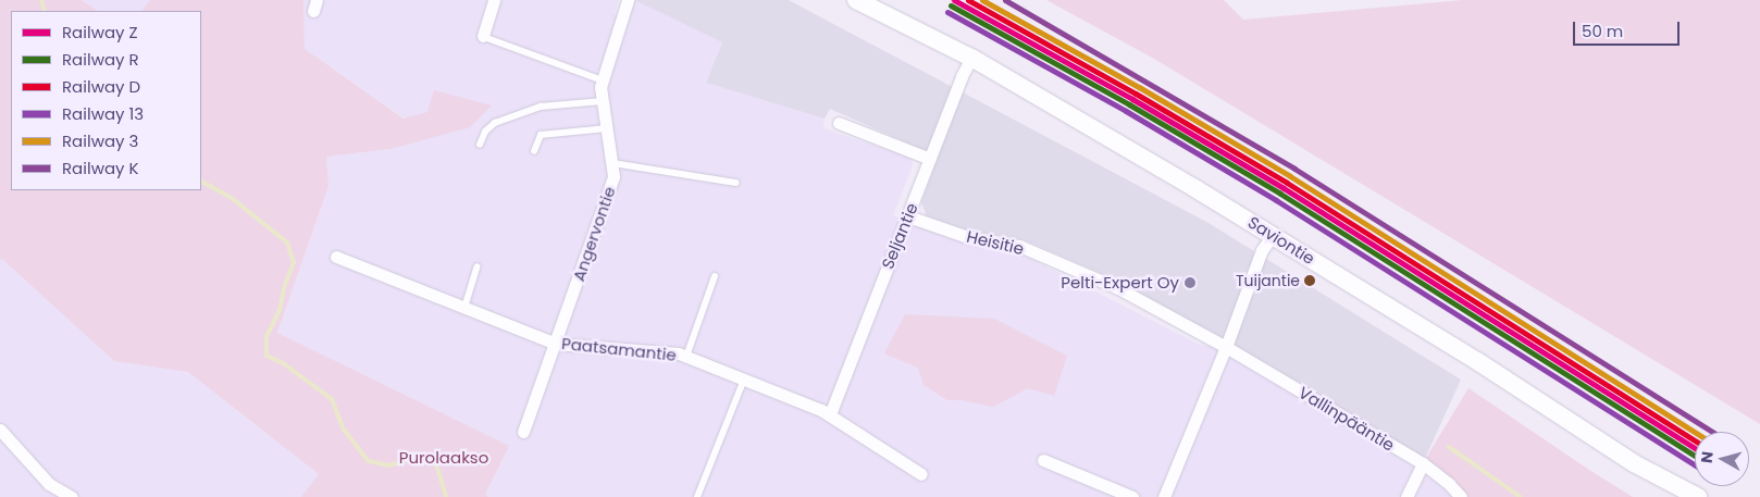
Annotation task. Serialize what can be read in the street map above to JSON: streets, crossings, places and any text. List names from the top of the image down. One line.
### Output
{"streets":{"main road":["Saviontie"],"street":["Angervontie","Seljantie","Heisitie","Paatsamantie","Vallinpääntie"]},"crossings":[["Angervontie","Paatsamantie"],["Seljantie","Saviontie"],["Seljantie","Heisitie"],["Seljantie","Paatsamantie"],["Heisitie","Vallinpääntie"]],"parks":["Purolaakso"],"places":["Tuijantie","Pelti-Expert Oy"],"lines":["rail line Z","rail line D","rail line 3","rail line K","rail line R","rail line 13"],"legend":["Railway Z","Railway R","Railway D","Railway 13","Railway 3","Railway K"],"scale_bar":"50 m","north":"left"}
